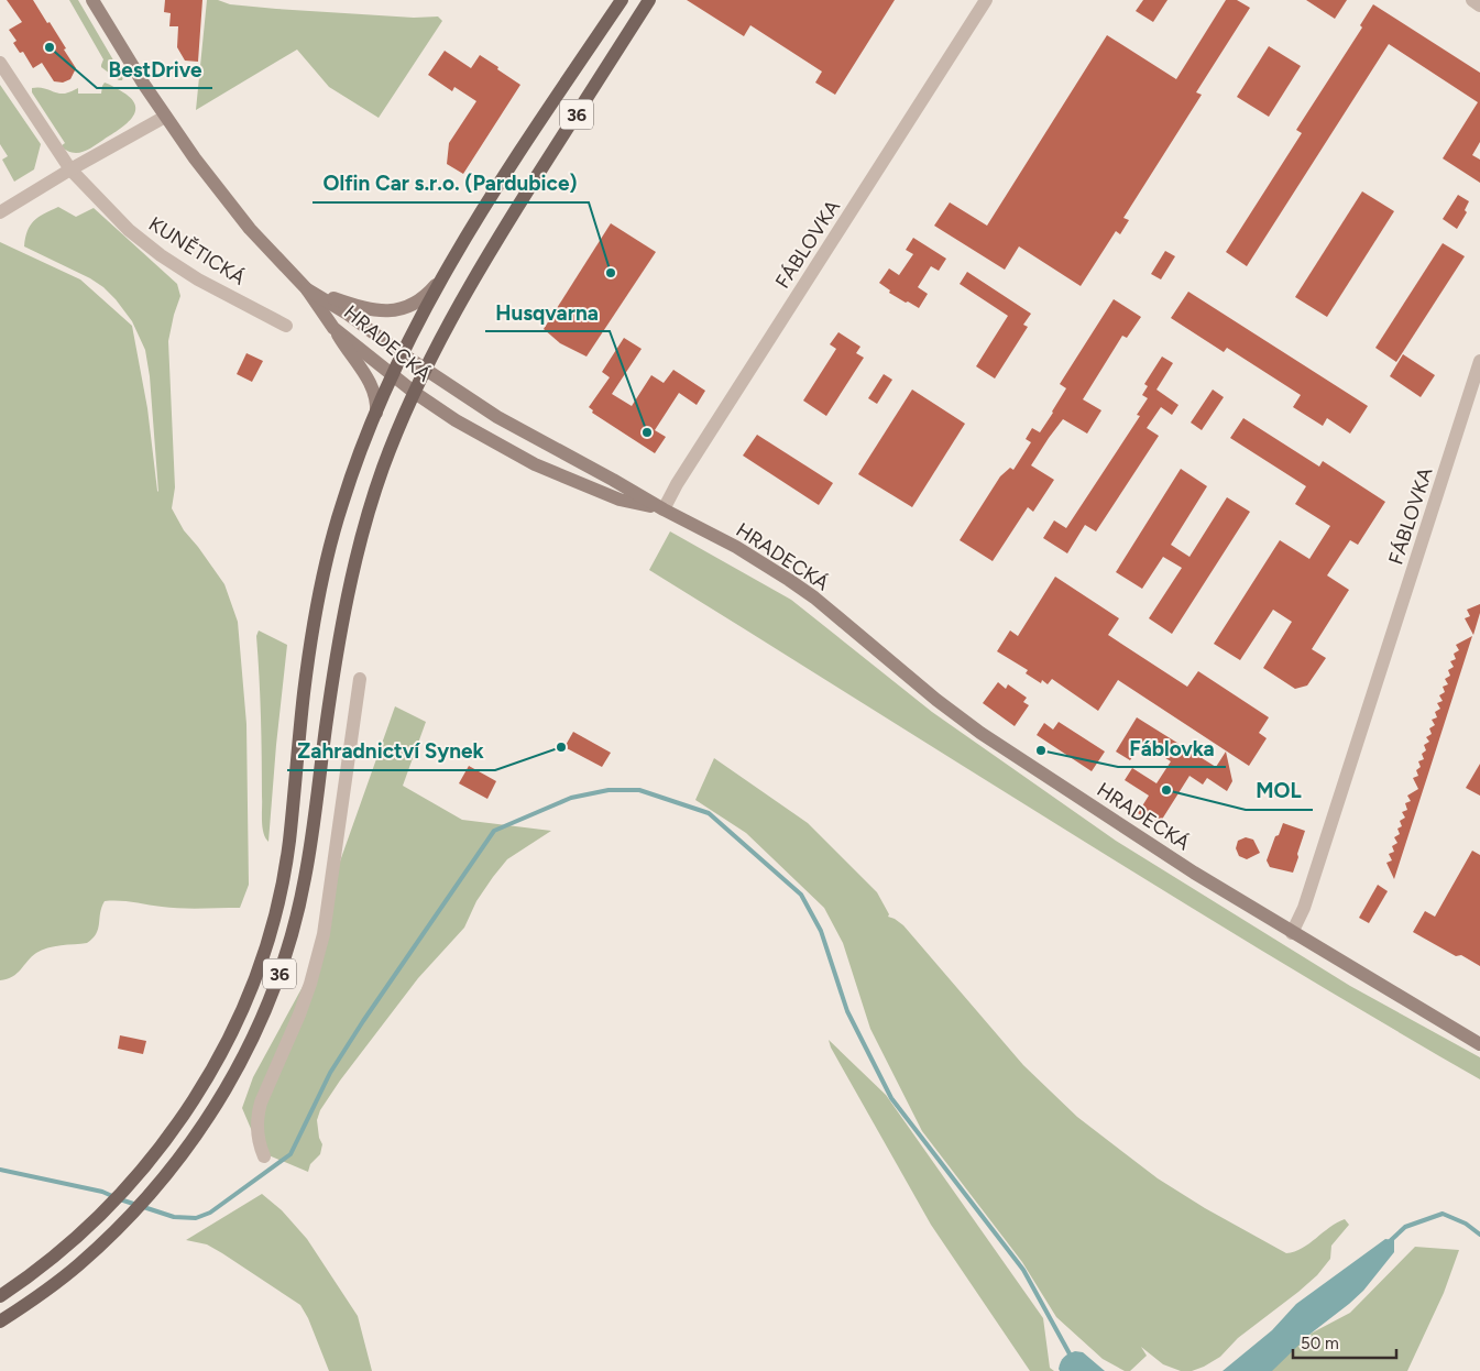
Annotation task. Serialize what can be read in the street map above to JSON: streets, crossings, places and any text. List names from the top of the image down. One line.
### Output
{"streets":{"main road":["36","HRADECKÁ"],"street":["FÁBLOVKA","KUNĚTICKÁ"]},"crossings":[["36","HRADECKÁ"],["FÁBLOVKA","HRADECKÁ"]],"places":["BestDrive","Olfin Car s.r.o. (Pardubice)","Husqvarna","Zahradnictví Synek","Fáblovka","MOL"],"scale_bar":"50 m"}
